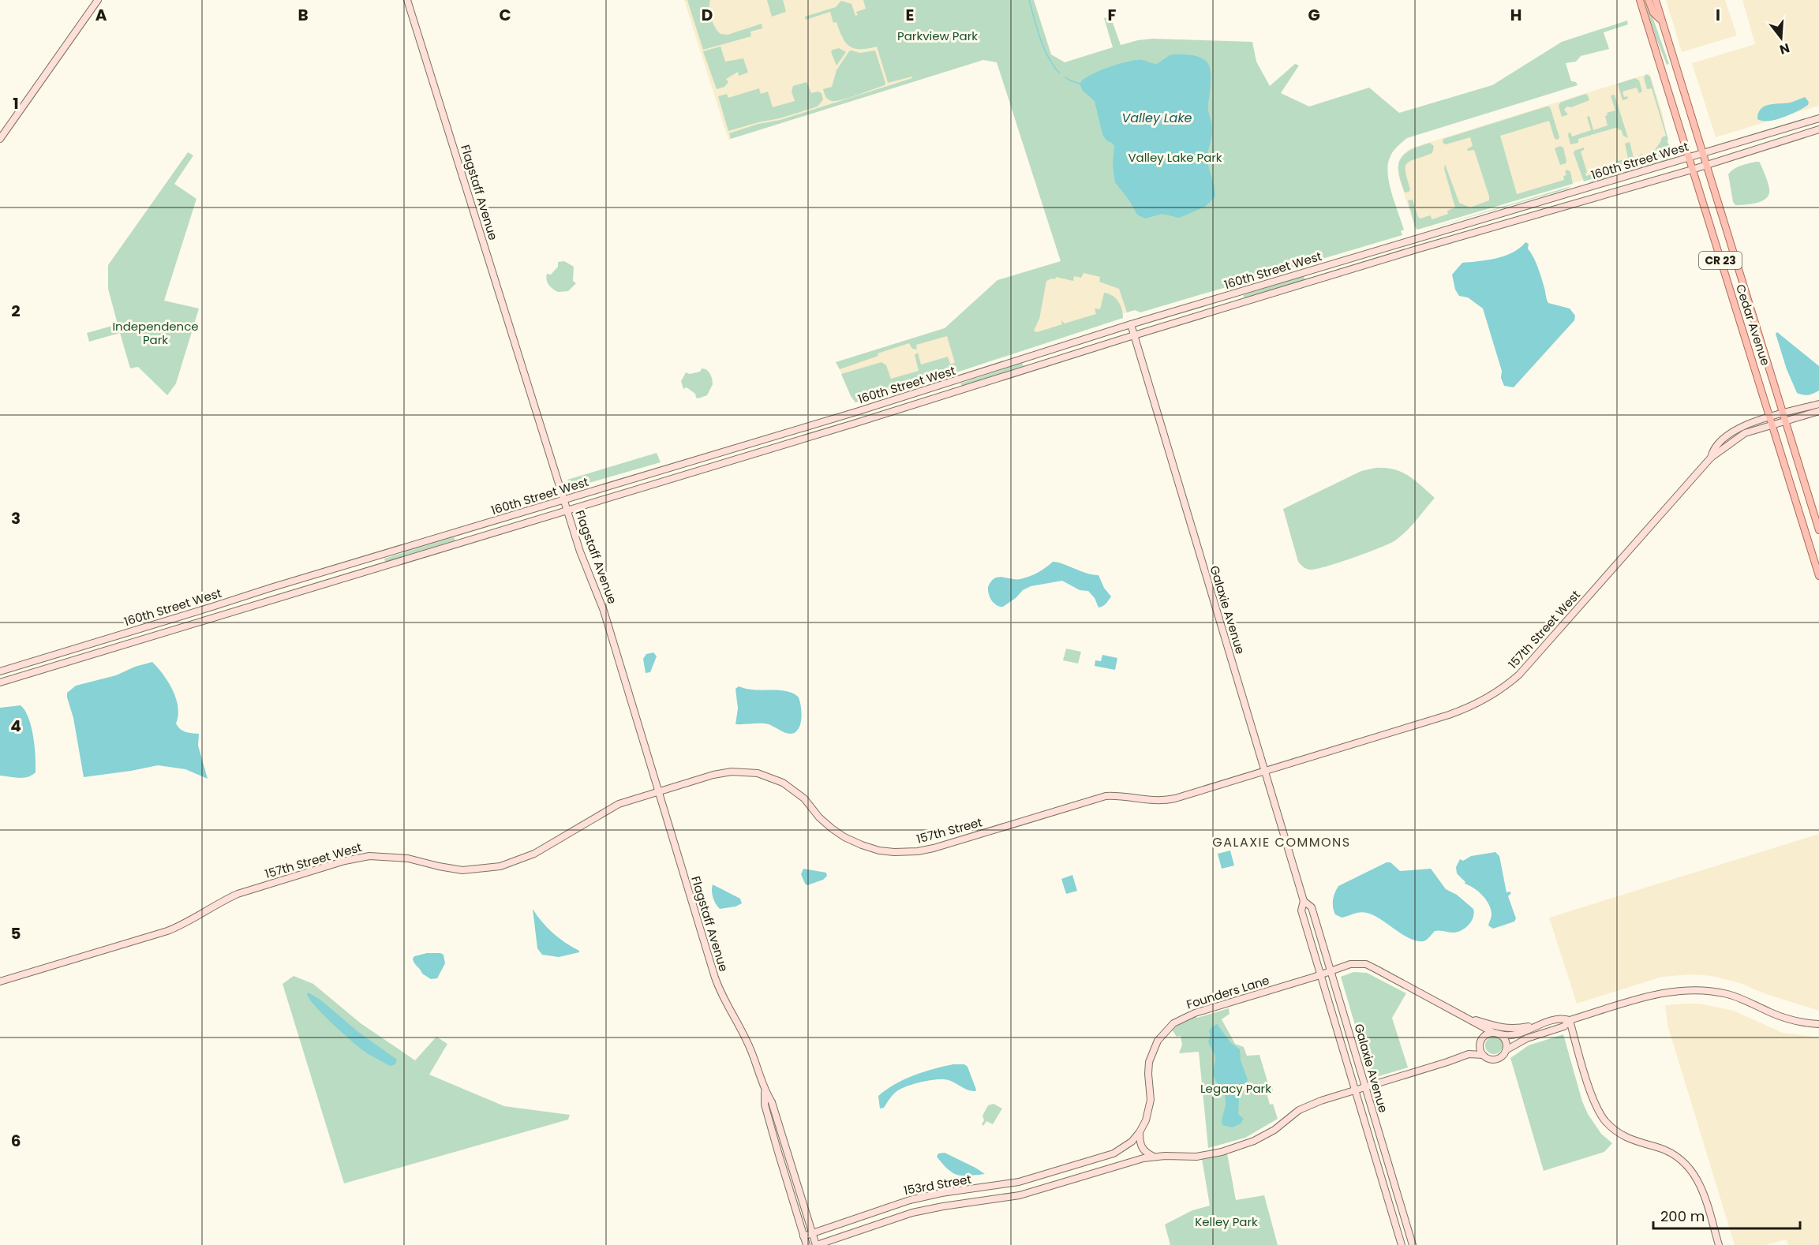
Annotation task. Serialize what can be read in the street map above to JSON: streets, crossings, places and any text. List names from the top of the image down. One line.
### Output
{"streets":{"main road":["CR 23","Cedar Avenue"],"street":["160th Street West","Flagstaff Avenue","Galaxie Avenue","157th Street West","157th Street","Founders Lane","153rd Street"]},"crossings":[["160th Street West","Flagstaff Avenue"],["160th Street West","Cedar Avenue"],["160th Street West","Galaxie Avenue"],["Flagstaff Avenue","157th Street West"],["Flagstaff Avenue","157th Street"],["Flagstaff Avenue","153rd Street"],["Cedar Avenue","157th Street West"],["Galaxie Avenue","157th Street West"],["Galaxie Avenue","157th Street"],["Galaxie Avenue","Founders Lane"],["Galaxie Avenue","153rd Street"],["157th Street West","157th Street"],["Founders Lane","153rd Street"]],"districts":["GALAXIE COMMONS"],"water":["Valley Lake"],"parks":["Parkview Park","Valley Lake Park","Independence Park","Legacy Park","Kelley Park"],"scale_bar":"200 m","north":"bottom","grid":{"columns":["A","B","C","D","E","F","G","H","I"],"rows":["1","2","3","4","5","6"]}}
